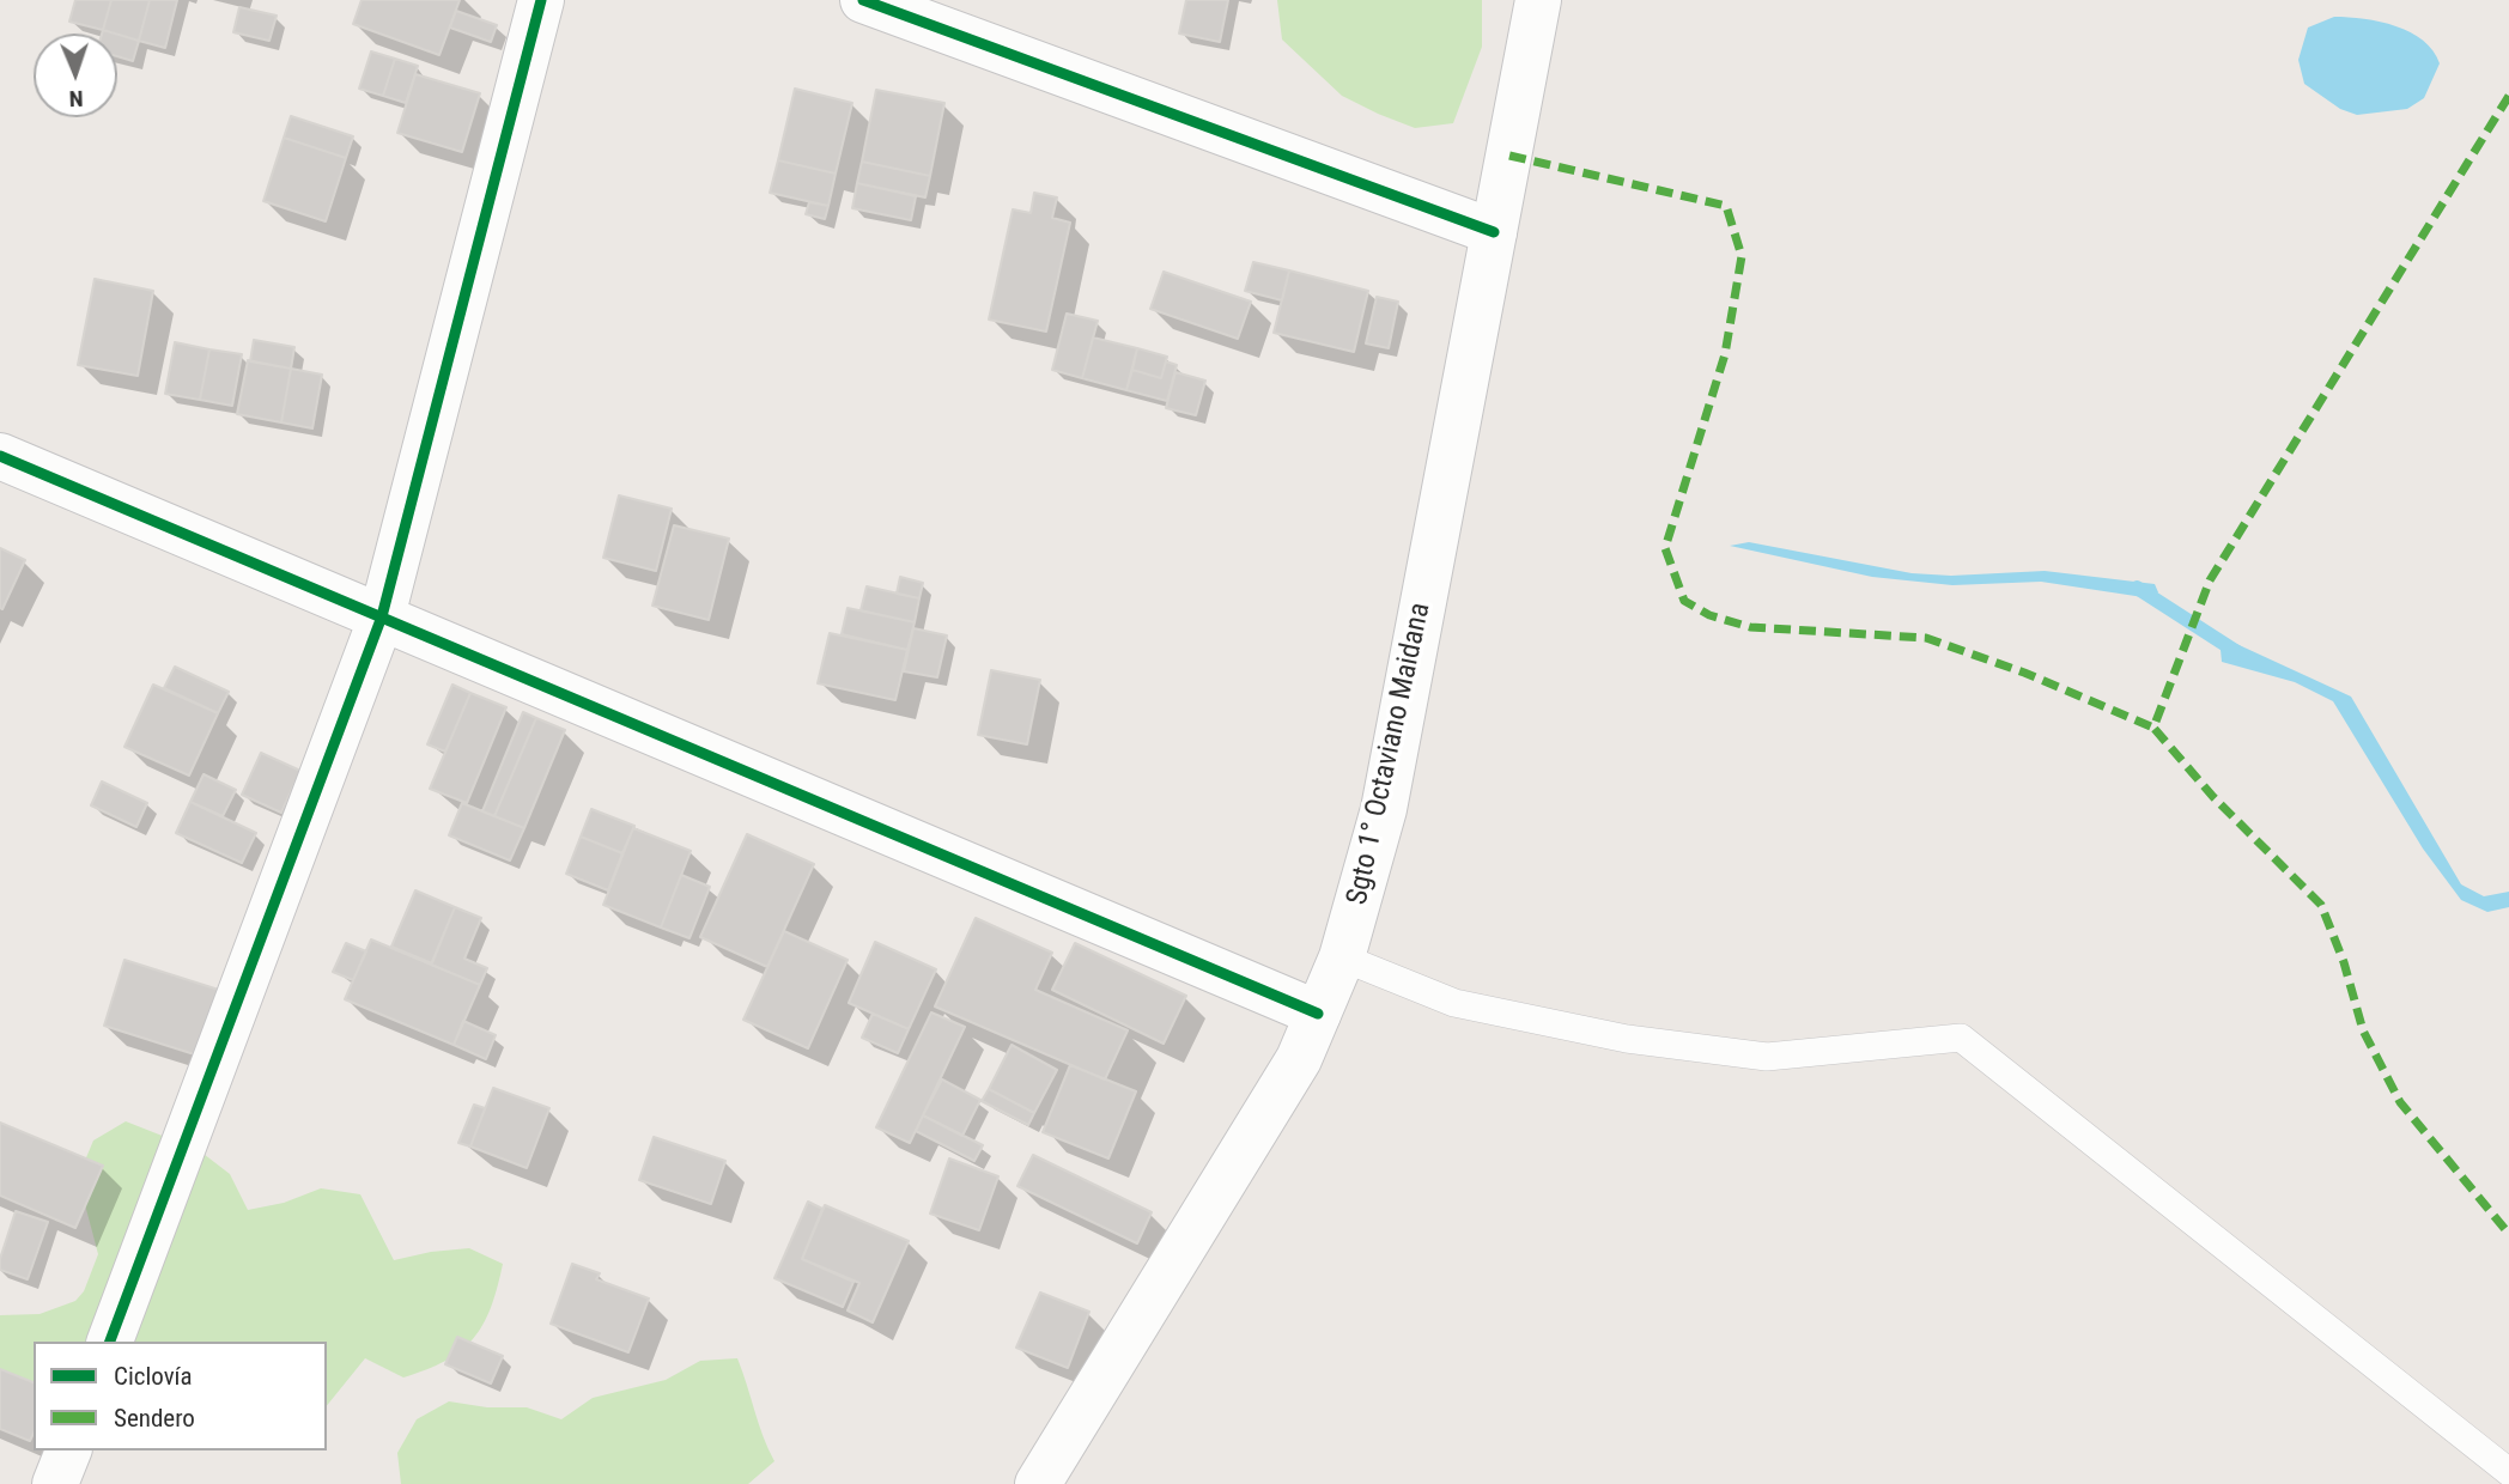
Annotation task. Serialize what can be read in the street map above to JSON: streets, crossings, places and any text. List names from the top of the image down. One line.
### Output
{"streets":{"street":["Sgto 1° Octaviano Maidana"]},"legend":["Ciclovía","Sendero"],"north":"bottom"}
